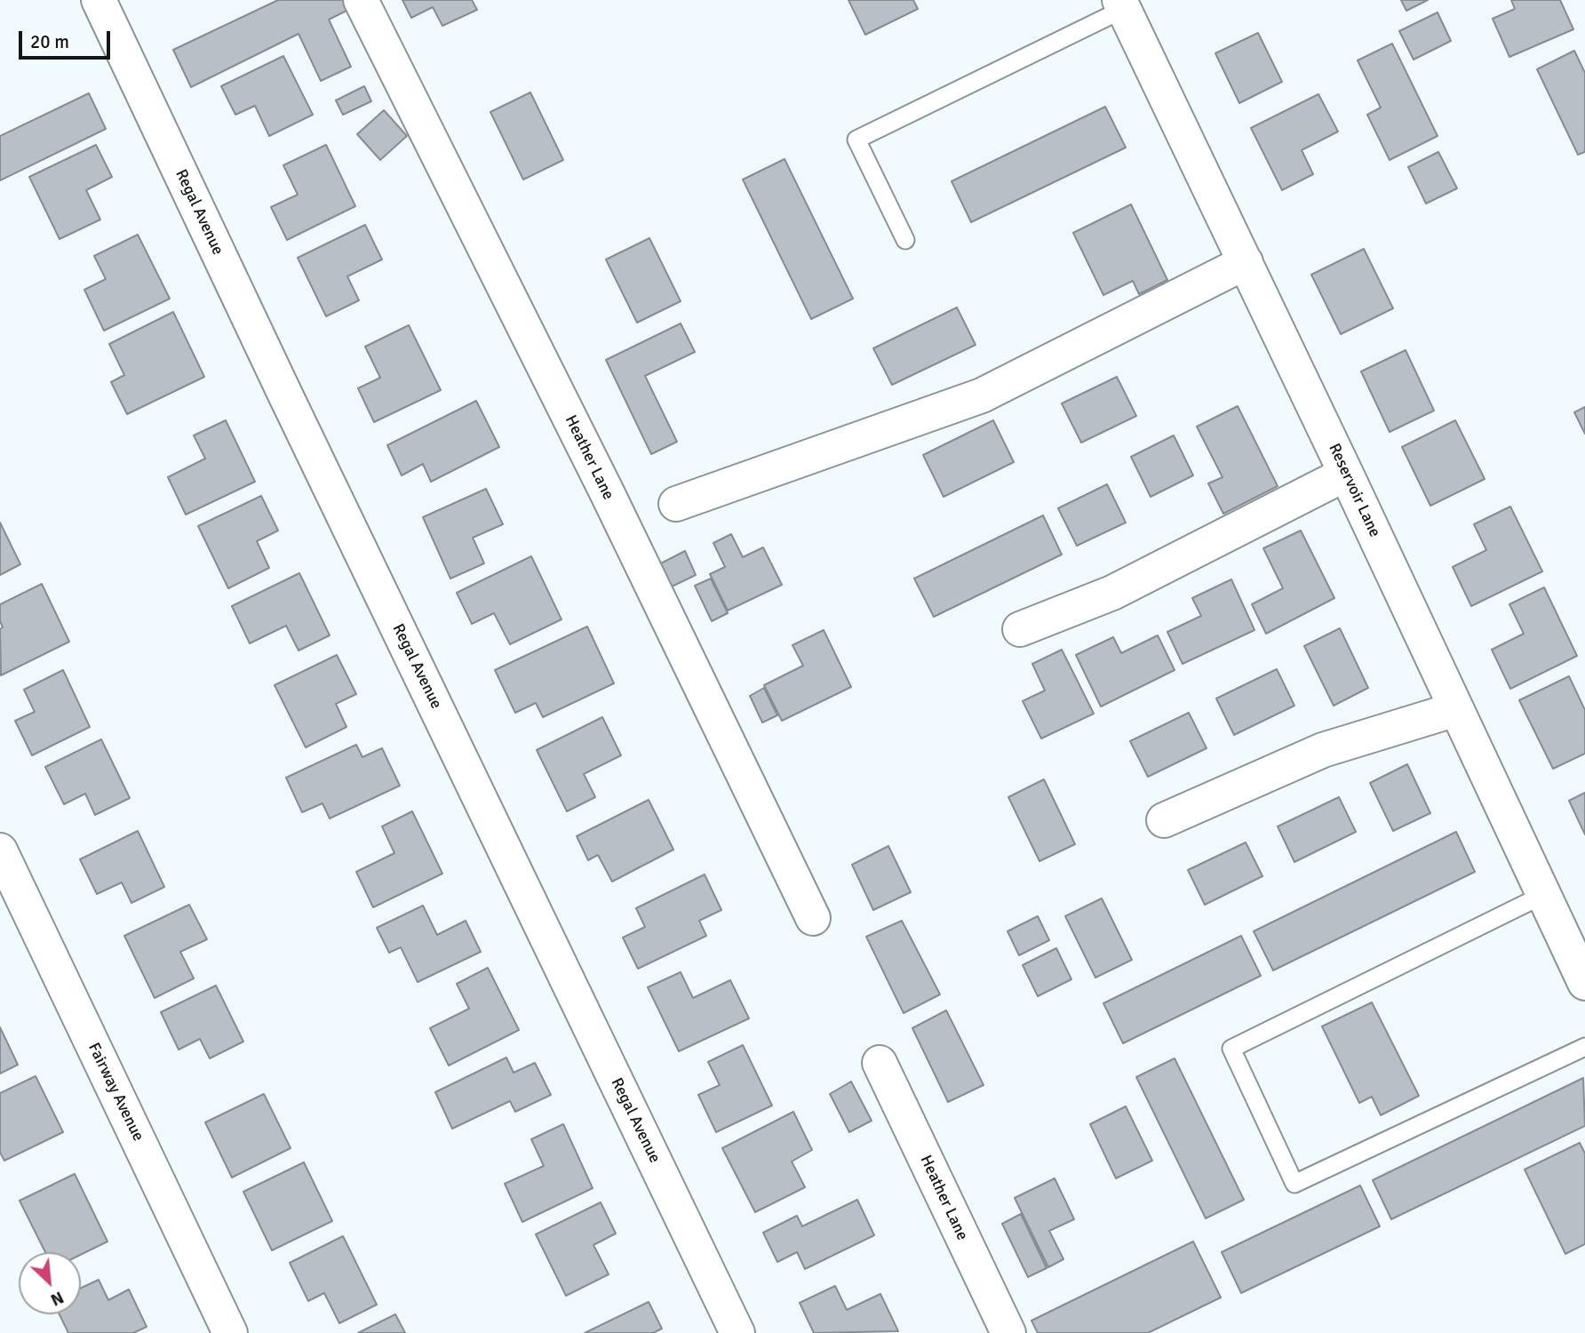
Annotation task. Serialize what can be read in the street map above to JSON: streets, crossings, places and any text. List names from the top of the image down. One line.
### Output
{"streets":{"street":["Regal Avenue","Heather Lane","Reservoir Lane","Fairway Avenue"]},"scale_bar":"20 m","north":"bottom right"}
